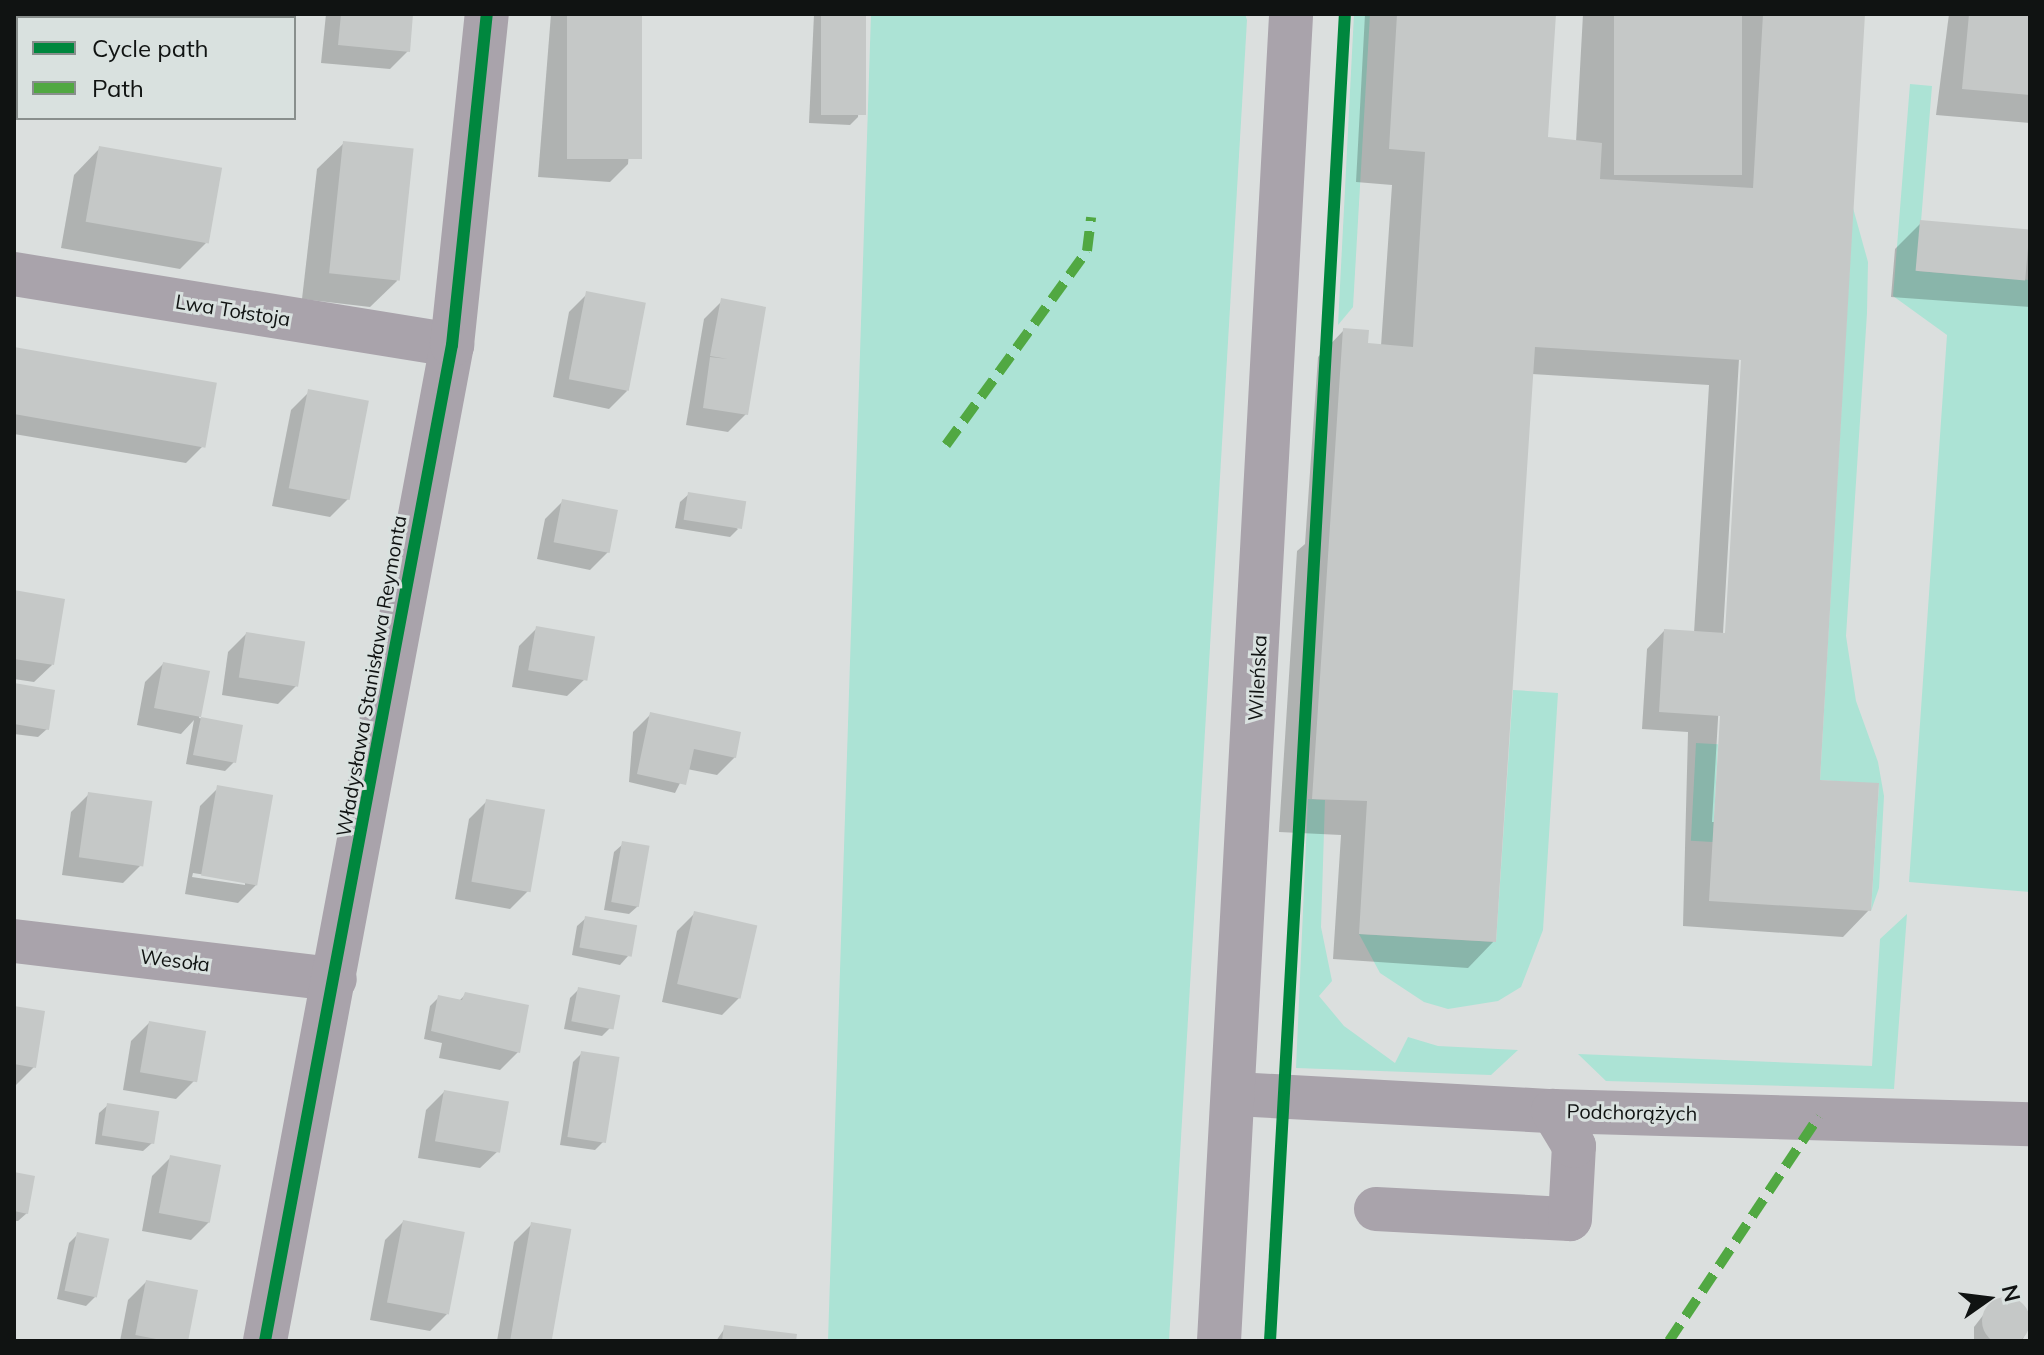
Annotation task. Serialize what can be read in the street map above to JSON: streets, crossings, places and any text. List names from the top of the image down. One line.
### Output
{"streets":{"street":["Lwa Tołstoja","Władysława Stanisława Reymonta","Wileńska","Wesoła","Podchorążych"]},"crossings":[["Lwa Tołstoja","Władysława Stanisława Reymonta"],["Władysława Stanisława Reymonta","Wesoła"],["Wileńska","Podchorążych"]],"legend":["Cycle path","Path"],"north":"right"}
